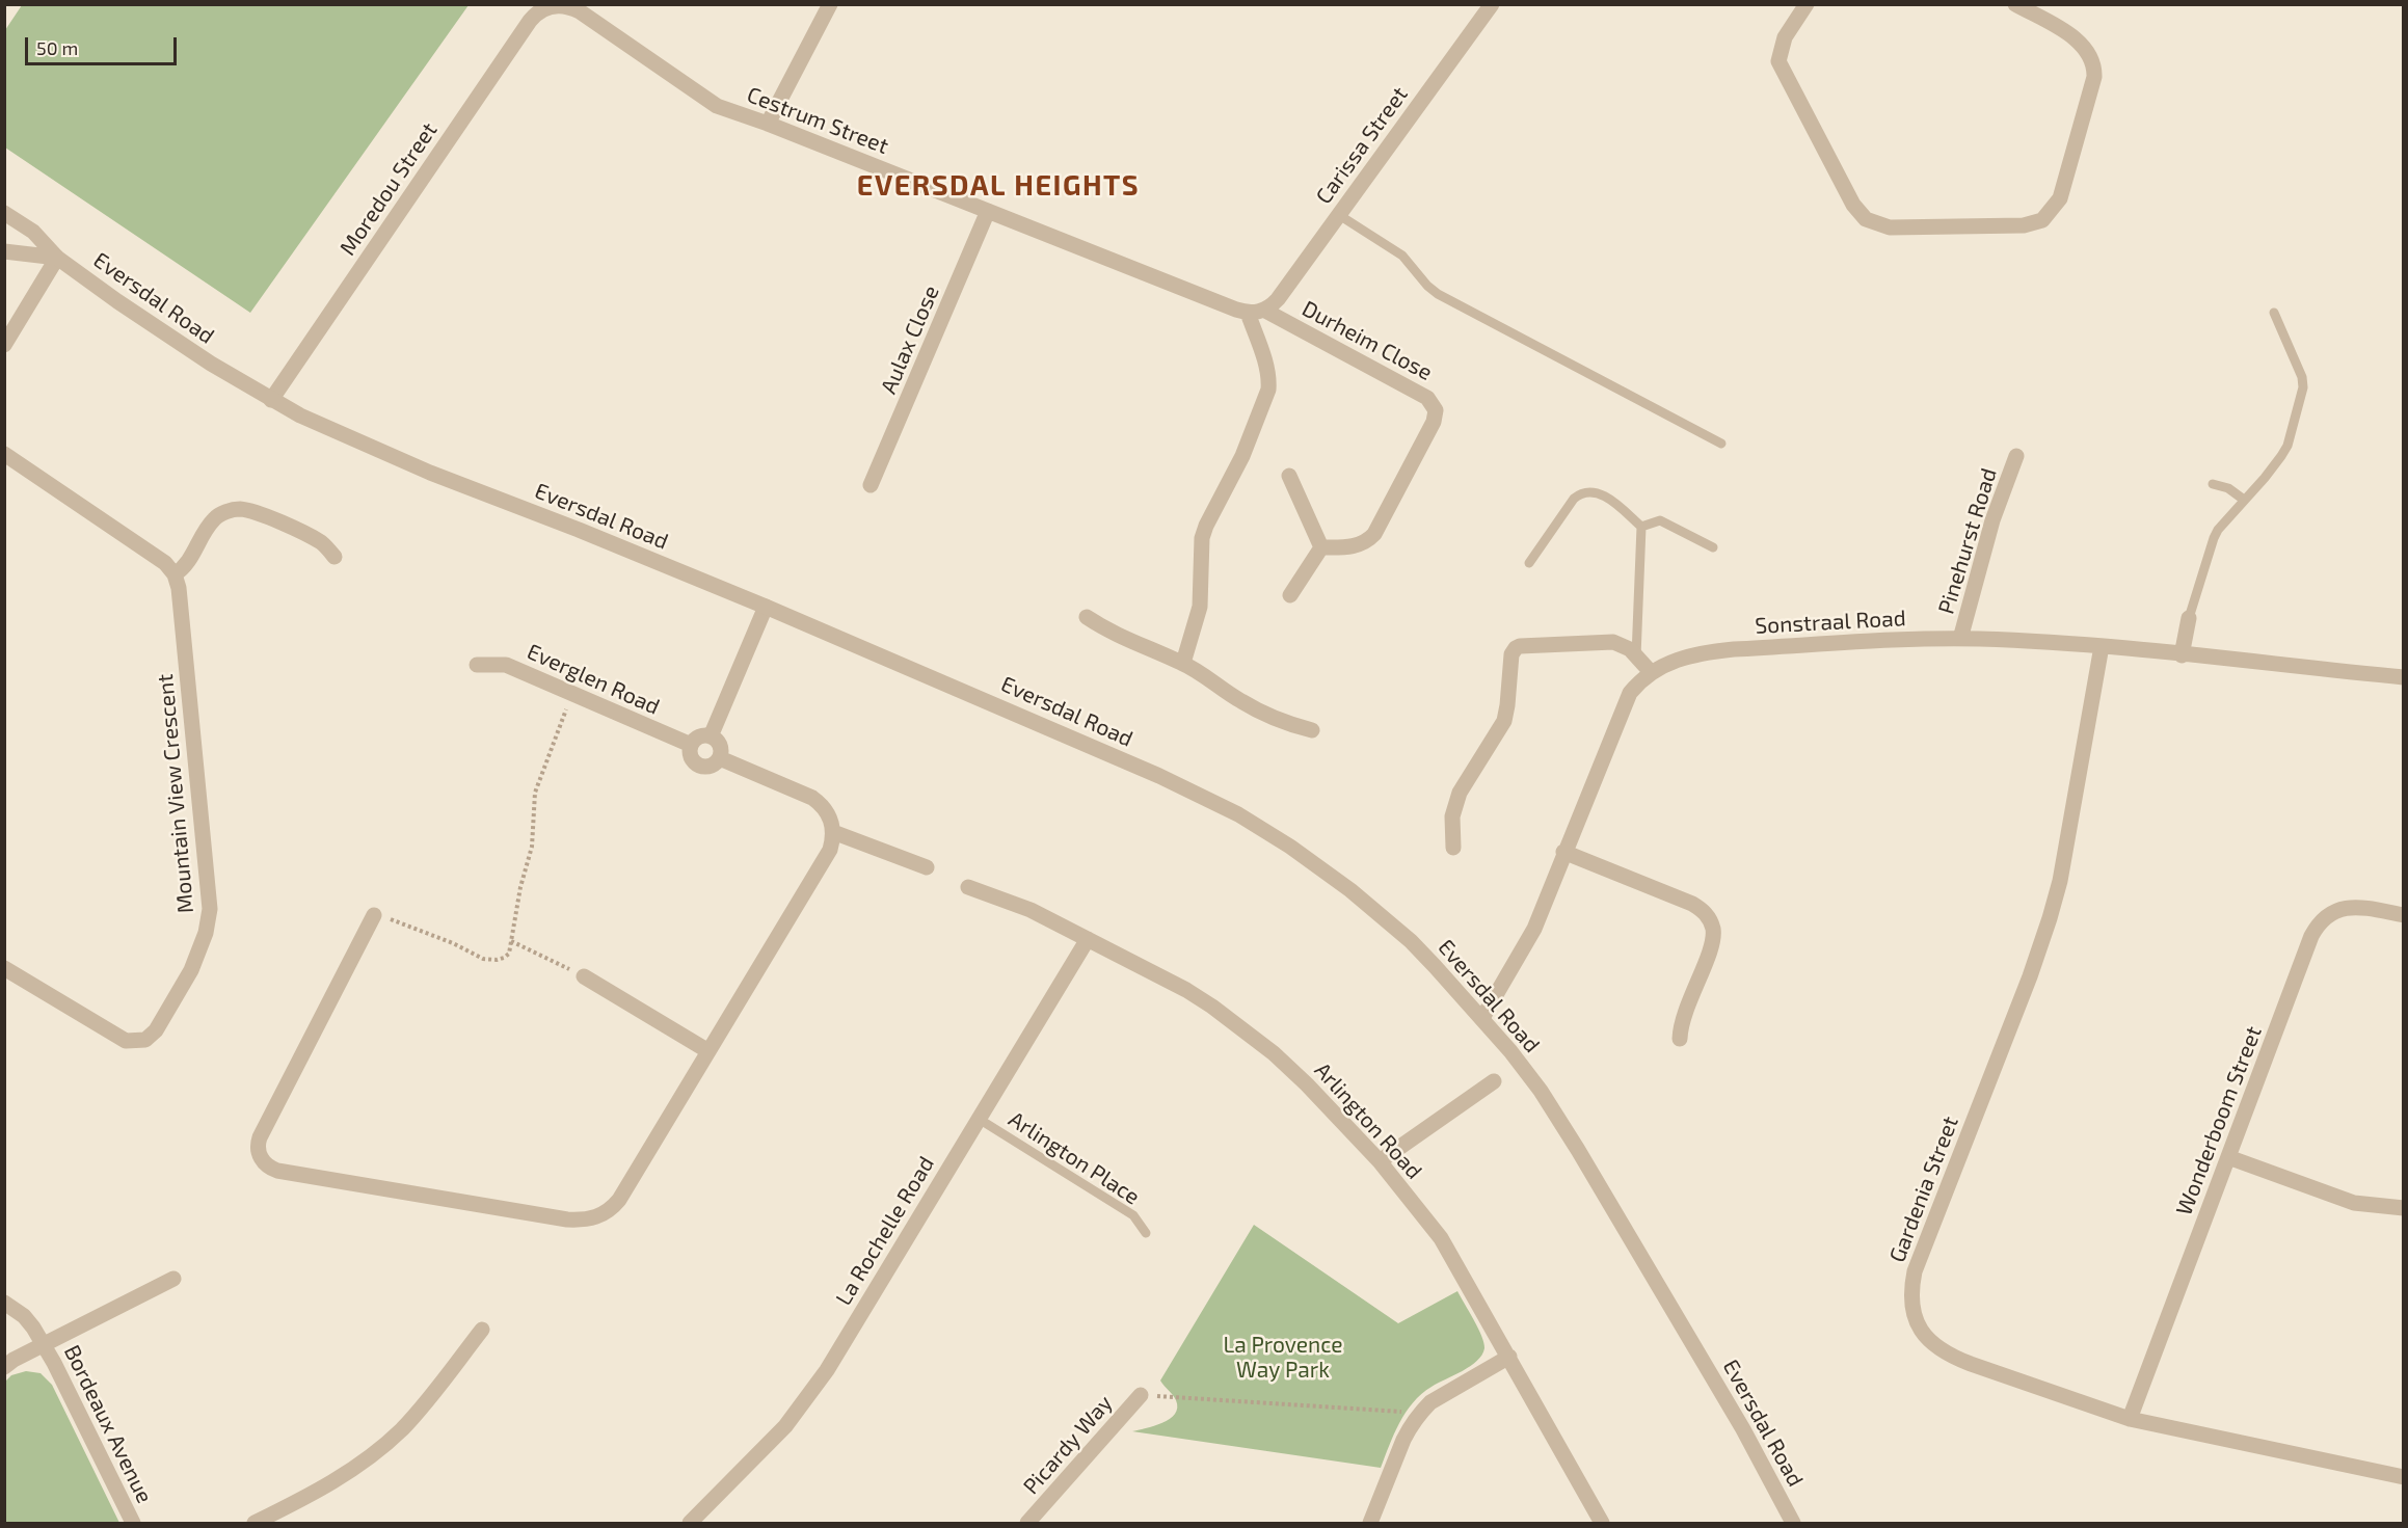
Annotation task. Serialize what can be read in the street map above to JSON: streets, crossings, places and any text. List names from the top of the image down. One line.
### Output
{"streets":{"street":["Cestrum Street","Carissa Street","Moredou Street","Eversdal Road","Aulax Close","Durheim Close","Pinehurst Road","Sonstraal Road","Everglen Road","Mountain View Crescent","Arlington Road","Wonderboom Street","Gardenia Street","La Rochelle Road","Bordeaux Avenue","Picardy Way"],"lane":["Arlington Place"]},"crossings":[["Cestrum Street","Moredou Street"],["Cestrum Street","Aulax Close"],["Carissa Street","Durheim Close"],["Moredou Street","Eversdal Road"],["Eversdal Road","Sonstraal Road"],["Pinehurst Road","Sonstraal Road"],["Sonstraal Road","Gardenia Street"],["Arlington Road","La Rochelle Road"],["Wonderboom Street","Gardenia Street"],["Arlington Place","La Rochelle Road"]],"districts":["EVERSDAL HEIGHTS"],"parks":["La Provence Way Park"],"scale_bar":"50 m"}
